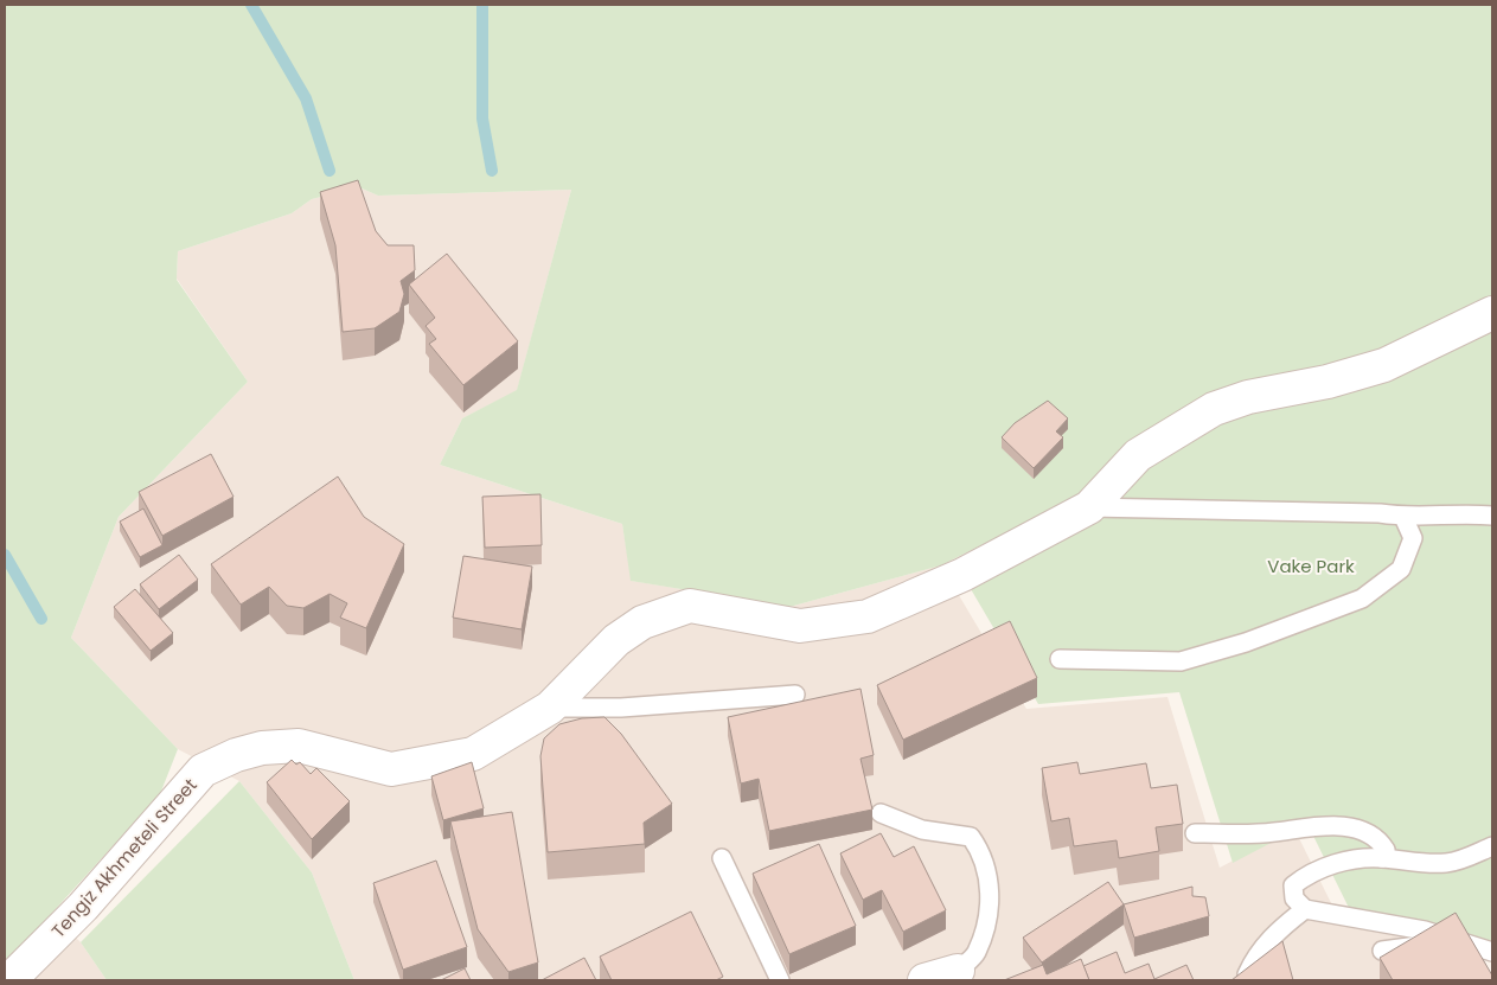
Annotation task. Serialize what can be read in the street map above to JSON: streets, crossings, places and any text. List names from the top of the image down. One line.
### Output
{"streets":{"street":["Tengiz Akhmeteli Street"]},"parks":["Vake Park"]}
